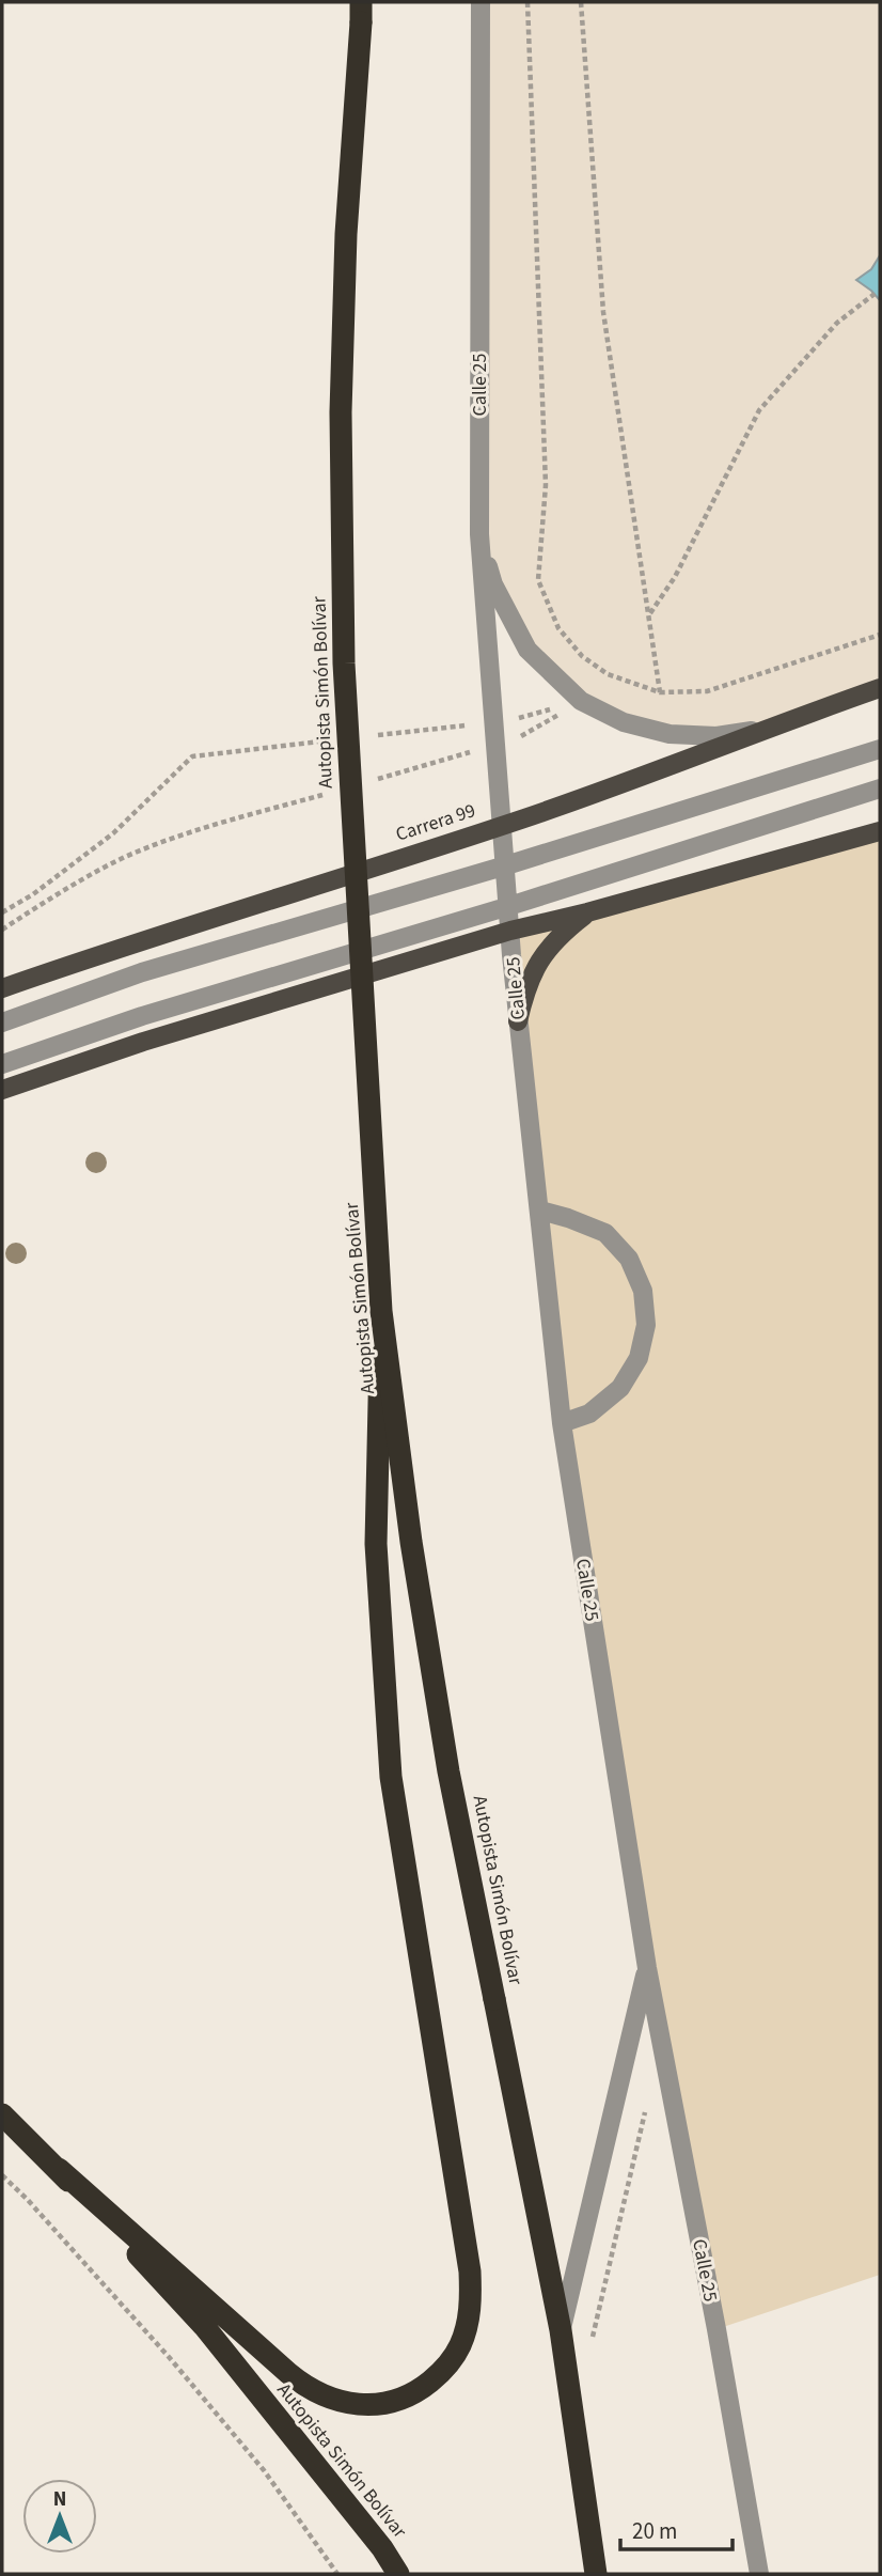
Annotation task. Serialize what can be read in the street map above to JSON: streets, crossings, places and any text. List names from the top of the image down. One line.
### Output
{"streets":{"highway":["Autopista Simón Bolívar"],"main road":["Carrera 99"],"street":["Calle 25"]},"crossings":[["Calle 25","Autopista Simón Bolívar"],["Calle 25","Carrera 99"]],"scale_bar":"20 m","north":"top"}
